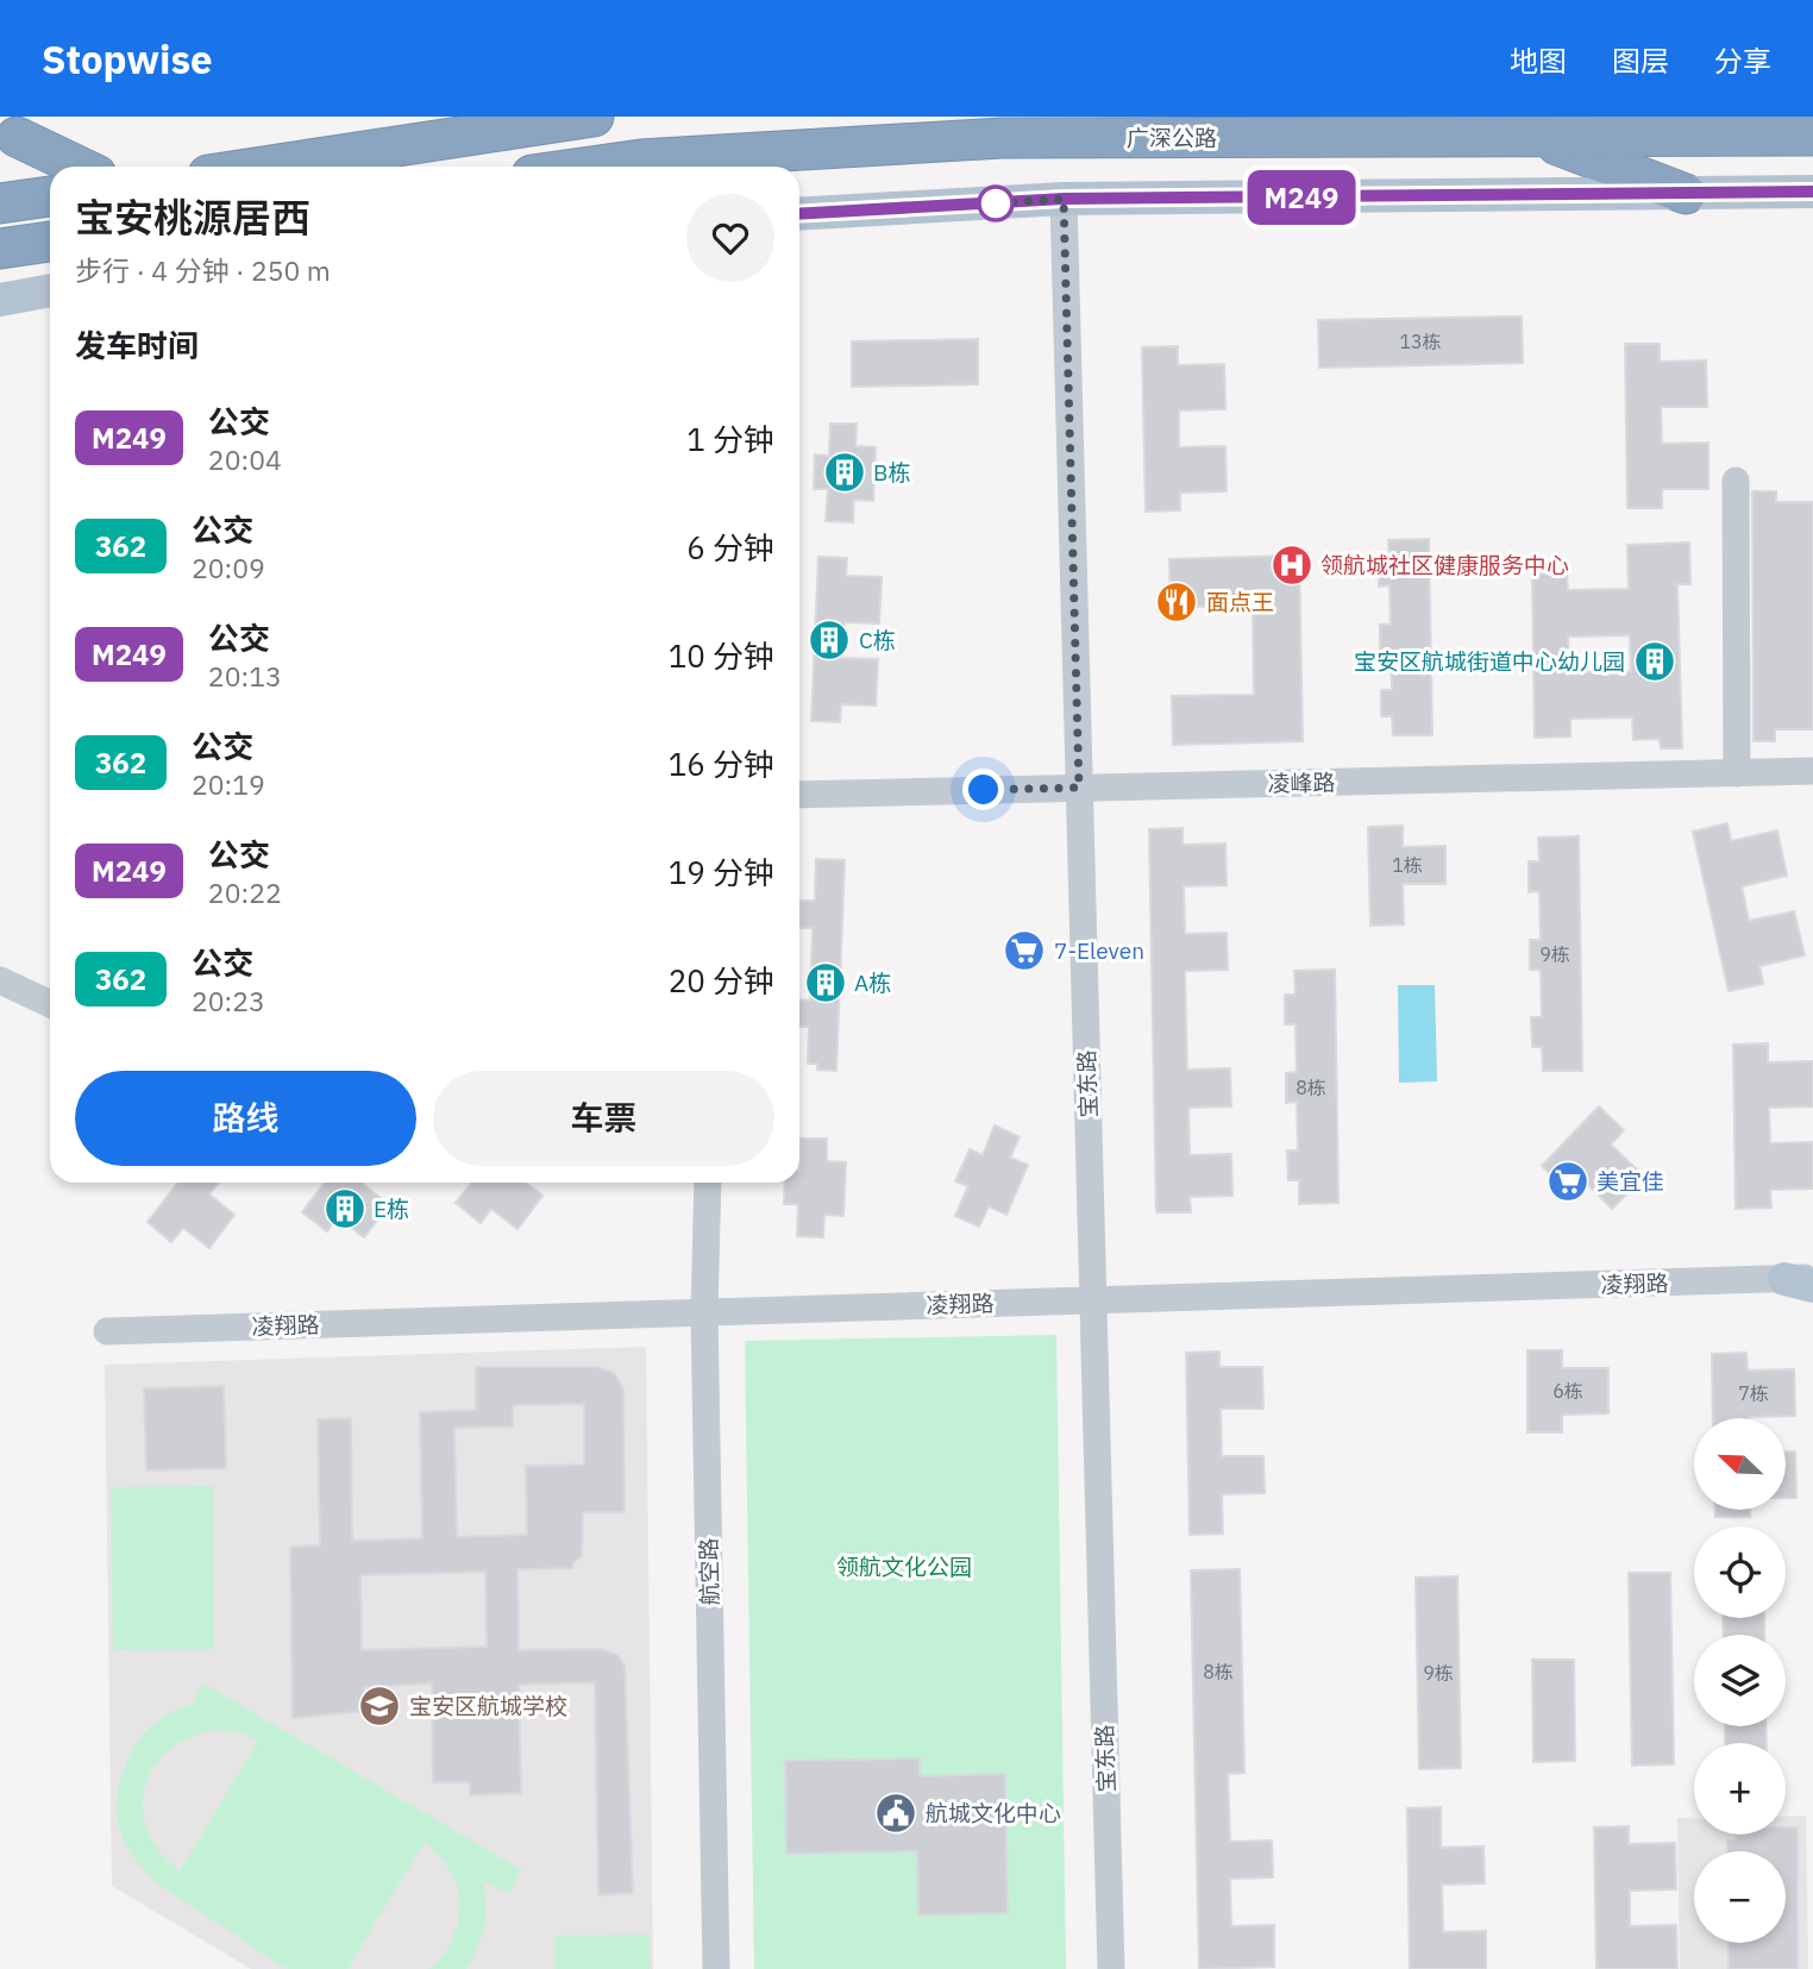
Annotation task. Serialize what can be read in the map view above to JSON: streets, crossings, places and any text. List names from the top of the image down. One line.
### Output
{"streets":{"highway":["广深公路"],"street":["凌峰路","宝东路","凌翔路","航空路"]},"crossings":[["凌峰路","宝东路"],["宝东路","凌翔路"],["凌翔路","航空路"]],"parks":["领航文化公园"],"places":{"building":["B栋","C栋","宝安区航城街道中心幼儿园","A栋","E栋"],"hospital":["领航城社区健康服务中心"],"restaurant":["面点王"],"supermarket":["7-Eleven","美宜佳"],"school or university":["宝安区航城学校"],"public building":["航城文化中心"]},"lines":["bus line M249"],"house_numbers":["13栋","1栋","9栋","8栋","6栋","7栋","8栋","9栋"],"north":"top left","page":{"header":"Stopwise","nav":["地图","图层","分享"],"on_map":"M249","heading":[["宝安桃源居西","步行 · 4 分钟 · 250 m"],"发车时间"],"list":[{"mark":"M249","name":"公交","note":"20:04","value":"1 分钟"},{"mark":"362","name":"公交","note":"20:09","value":"6 分钟"},{"mark":"M249","name":"公交","note":"20:13","value":"10 分钟"},{"mark":"362","name":"公交","note":"20:19","value":"16 分钟"},{"mark":"M249","name":"公交","note":"20:22","value":"19 分钟"},{"mark":"362","name":"公交","note":"20:23","value":"20 分钟"}],"buttons":["路线","车票"],"map_buttons":["+","−"]}}
